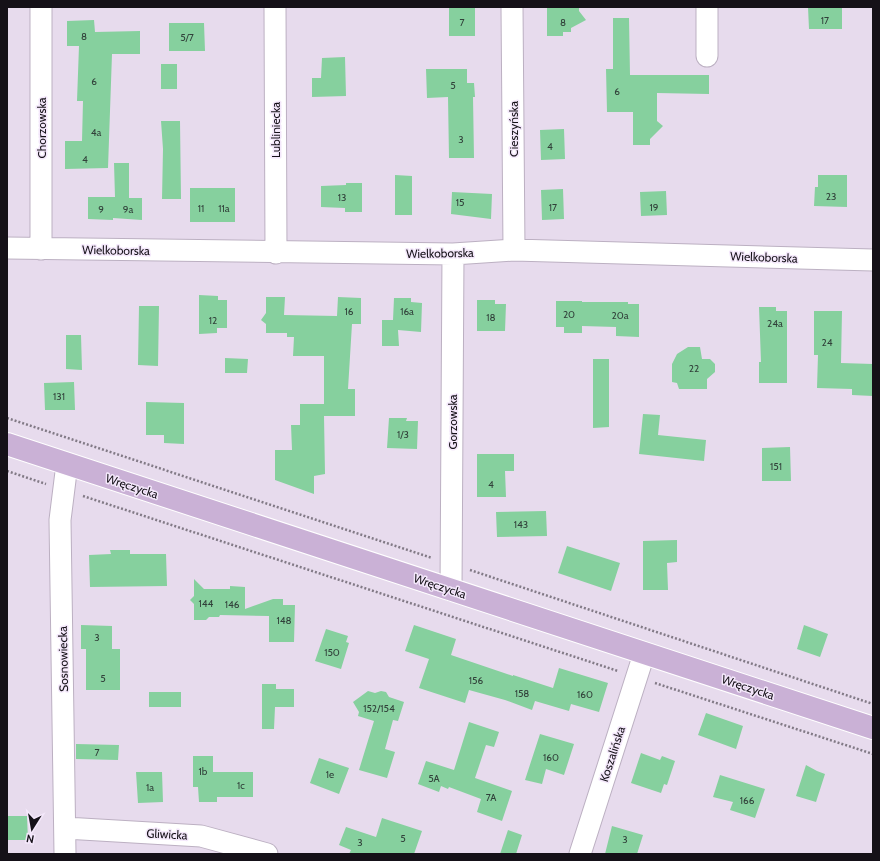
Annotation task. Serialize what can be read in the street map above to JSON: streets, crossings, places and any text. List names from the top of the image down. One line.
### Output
{"streets":{"main road":["Wręczycka"],"street":["Chorzowska","Cieszyńska","Lubliniecka","Wielkoborska","Gorzowska","Sosnowiecka","Koszalińska","Gliwicka"]},"crossings":[["Chorzowska","Wielkoborska"],["Cieszyńska","Wielkoborska"],["Lubliniecka","Wielkoborska"],["Wielkoborska","Gorzowska"],["Gorzowska","Wręczycka"],["Wręczycka","Sosnowiecka"],["Wręczycka","Koszalińska"],["Sosnowiecka","Gliwicka"]],"house_numbers":["17","7","8","8","5/7","6","5","6","4a","3","4","4","23","13","15","17","19","11","11a","9","9a","16","16a","20","20a","18","12","24a","24","22","131","1/3","151","4","143","144","146","148","3","150","5","156","158","160","152/154","7","160","1b","1e","5A","1c","1a","7A","166","5","3","3"],"north":"bottom"}
